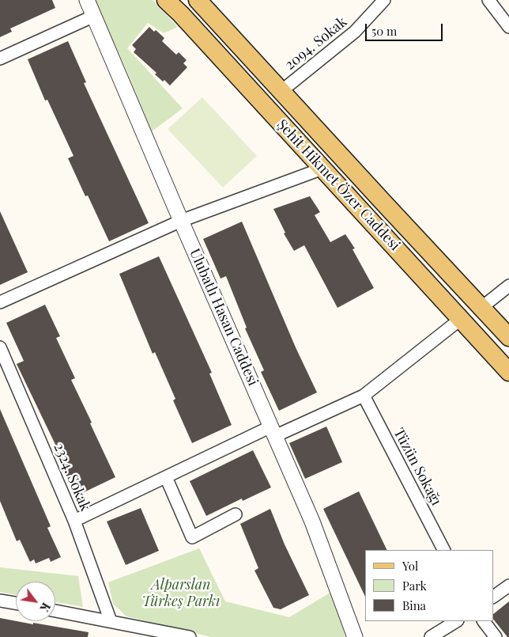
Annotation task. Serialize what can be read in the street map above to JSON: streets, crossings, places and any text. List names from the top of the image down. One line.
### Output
{"streets":{"main road":["Şehit Hikmet Özer Caddesi"],"street":["2094. Sokak","Ulubatlı Hasan Caddesi","Tüzün Sokağı","2324. Sokak"]},"crossings":[["2094. Sokak","Şehit Hikmet Özer Caddesi"]],"parks":["Alparslan Türkeş Parkı"],"legend":["Yol","Park","Bina"],"scale_bar":"50 m","north":"bottom right"}
